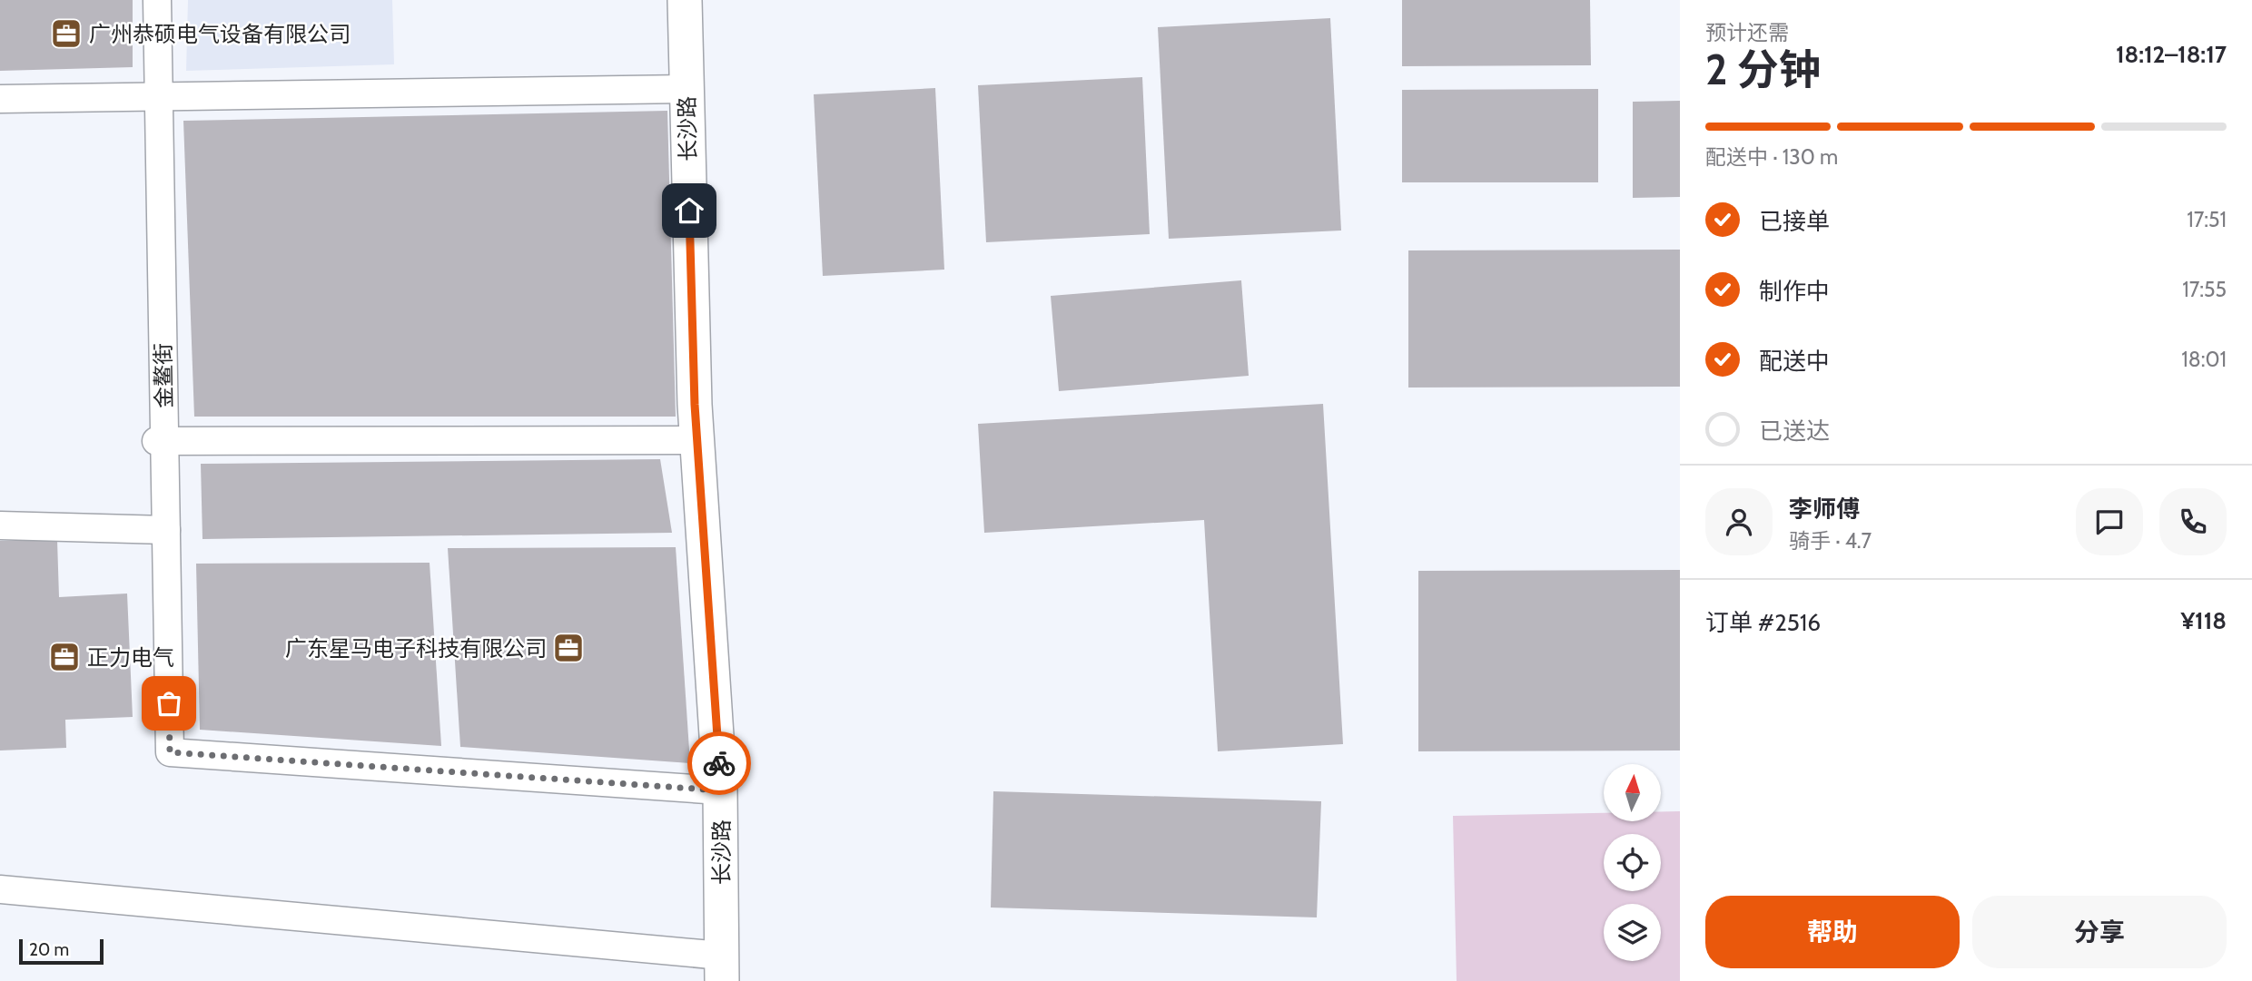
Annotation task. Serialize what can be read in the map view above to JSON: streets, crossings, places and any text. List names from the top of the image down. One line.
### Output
{"streets":{"street":["长沙路","金鳌街"]},"crossings":[["长沙路","金鳌街"]],"places":{"office":["广州恭硕电气设备有限公司","广东星马电子科技有限公司","正力电气"]},"scale_bar":"20 m","north":"top","page":{"heading":["2 分钟","预计还需","18:12–18:17"],"panel":["李师傅","骑手 · 4.7","订单 #2516","¥118"],"bar":"配送中 · 130 m","list":[["已接单","17:51"],["制作中","17:55"],["配送中","18:01"],"已送达"],"buttons":["帮助","分享"],"scale":"20 m"}}
